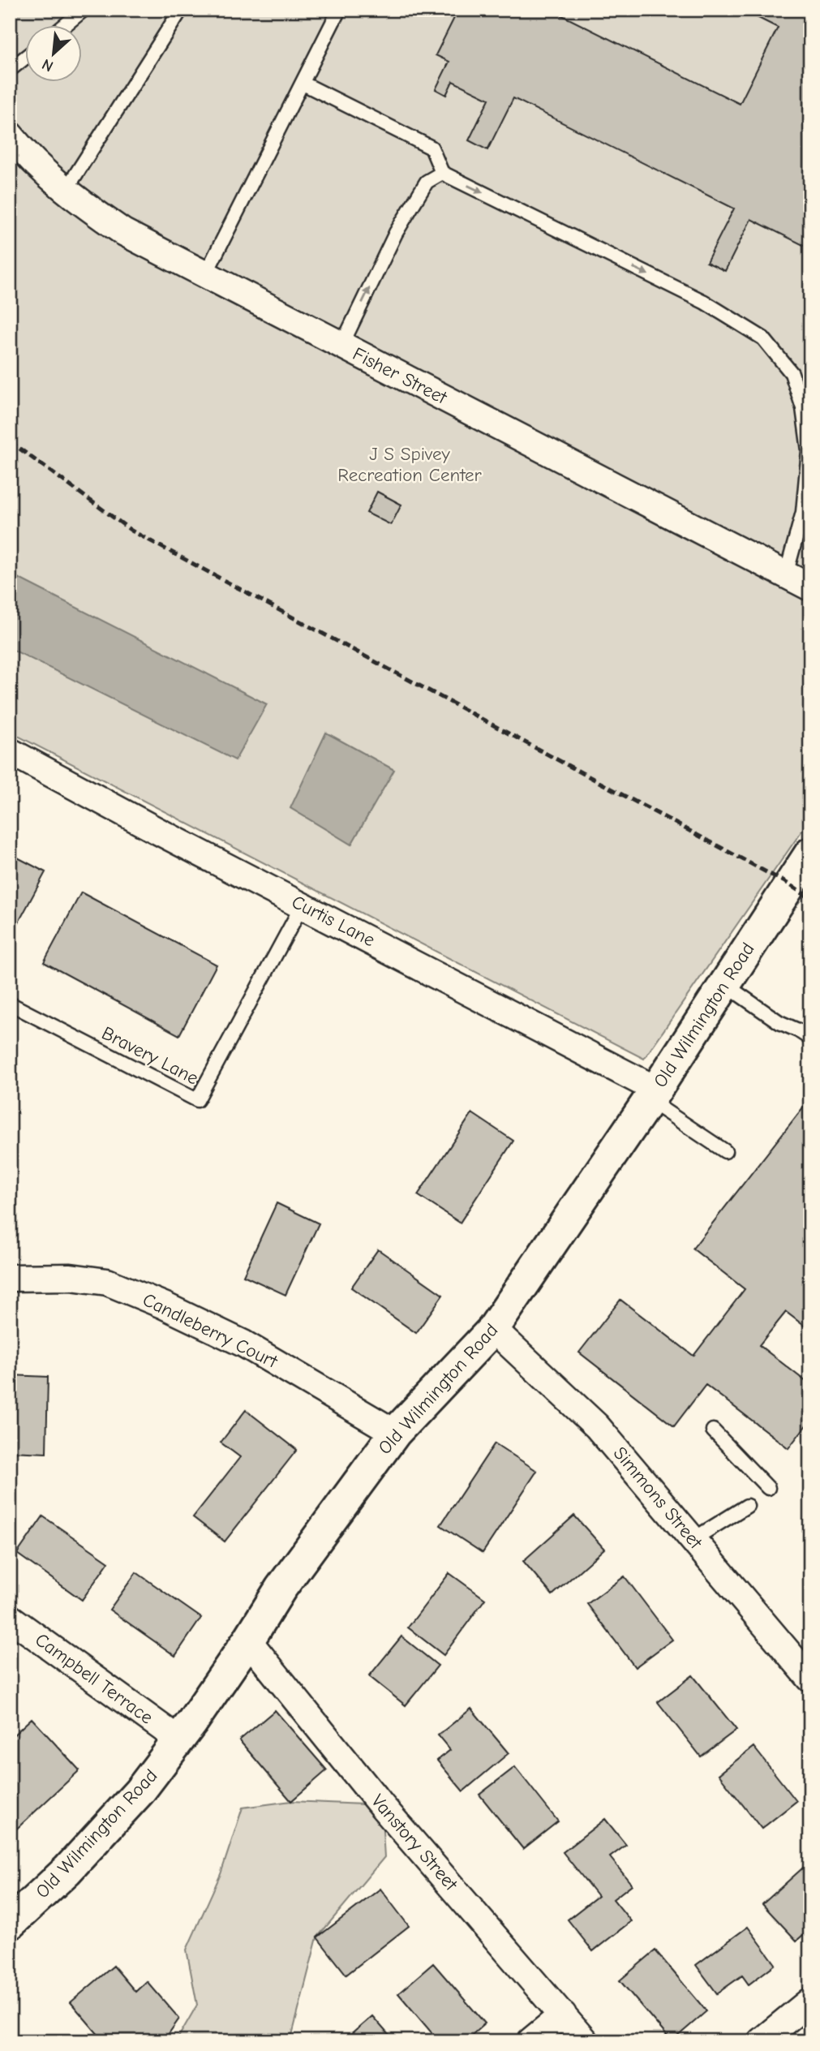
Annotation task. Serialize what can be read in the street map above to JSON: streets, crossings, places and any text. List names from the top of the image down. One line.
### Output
{"streets":{"main road":["Old Wilmington Road"],"street":["Fisher Street","Curtis Lane","Candleberry Court","Simmons Street","Campbell Terrace","Vanstory Street"],"lane":["Bravery Lane"]},"crossings":[["Curtis Lane","Old Wilmington Road"],["Curtis Lane","Bravery Lane"],["Old Wilmington Road","Candleberry Court"],["Old Wilmington Road","Simmons Street"],["Old Wilmington Road","Campbell Terrace"],["Old Wilmington Road","Vanstory Street"]],"parks":["J S Spivey Recreation Center"],"north":"bottom left"}
